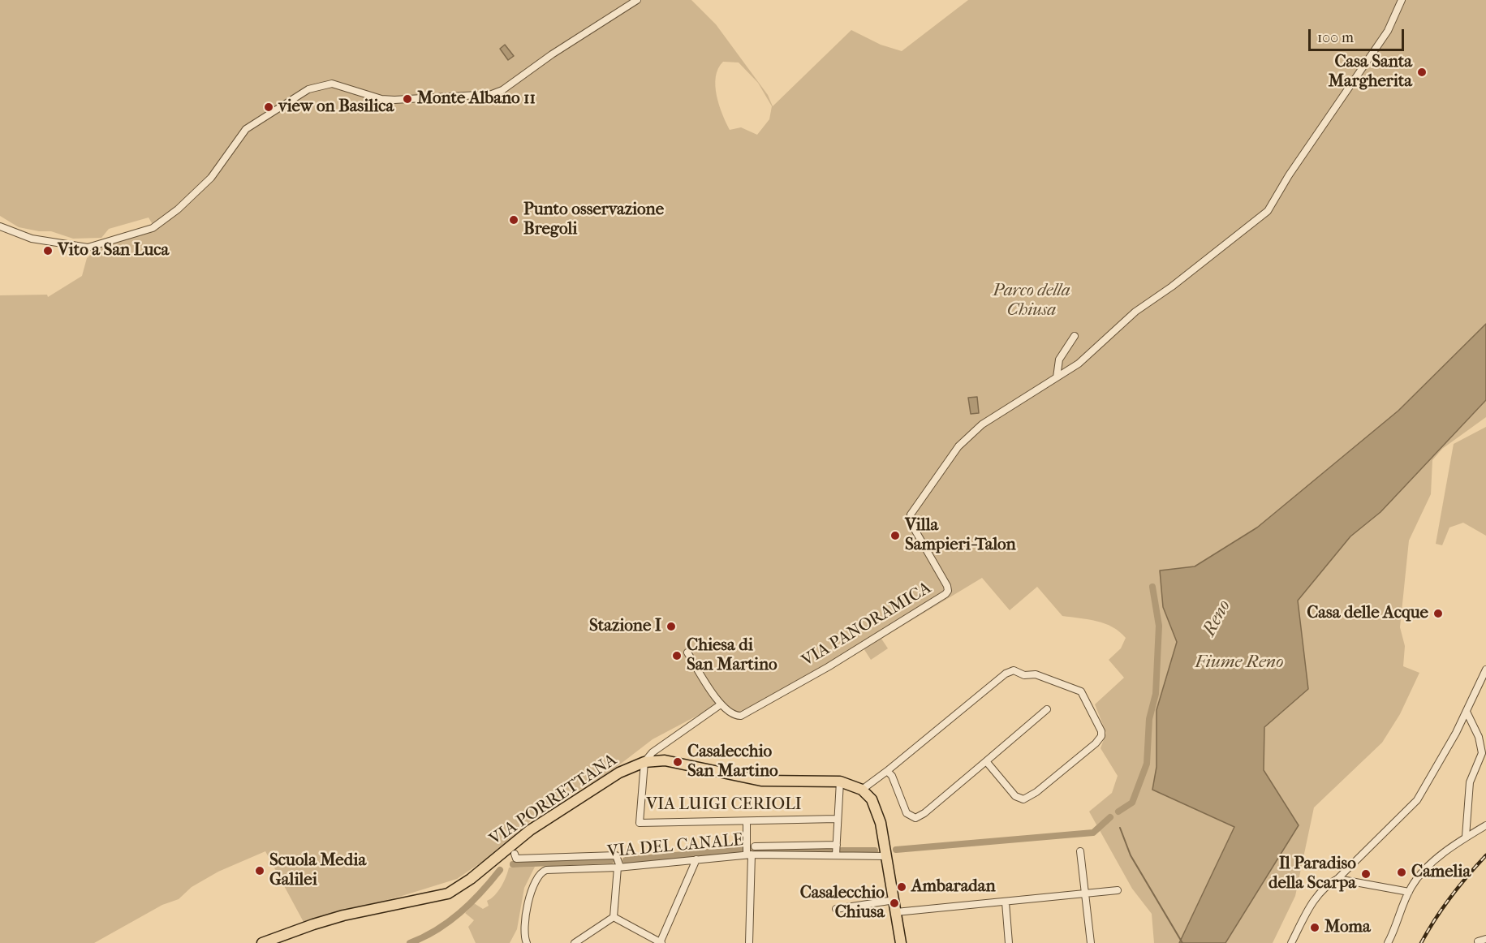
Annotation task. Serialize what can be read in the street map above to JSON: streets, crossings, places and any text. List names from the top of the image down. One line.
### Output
{"streets":{"main road":["VIA PORRETTANA"],"street":["VIA PANORAMICA","VIA LUIGI CERIOLI","VIA DEL CANALE"]},"crossings":[["VIA PORRETTANA","VIA LUIGI CERIOLI"]],"water":["Reno","Fiume Reno"],"parks":["Parco della Chiusa"],"places":["Casa Santa Margherita","Monte Albano 11","view on Basilica","Punto osservazione Bregoli","Vito a San Luca","Villa Sampieri-Talon","Casa delle Acque","Stazione I","Chiesa di San Martino","Casalecchio San Martino","Scuola Media Galilei","Camelia","Il Paradiso della Scarpa","Ambaradan","Casalecchio Chiusa","Moma"],"scale_bar":"100 m"}
